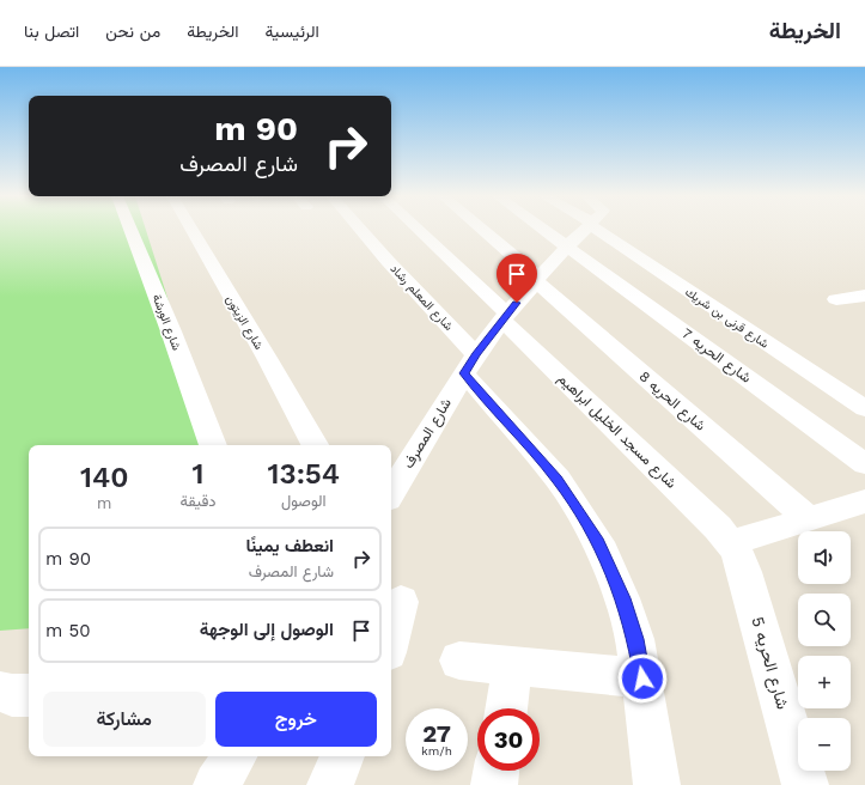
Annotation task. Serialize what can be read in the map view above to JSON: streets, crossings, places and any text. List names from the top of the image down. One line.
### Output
{"streets":{"street":["شارع المعلم رشاد","شارع قرنى بن شريك","شارع الورشة","شارع الزيتون","شارع الحريه 7","شارع الحريه 8","شارع مسجد الخليل ابراهيم","شارع المصرف","شارع الحريه 5"]},"crossings":[["شارع المعلم رشاد","شارع المصرف"],["شارع الحريه 7","شارع المصرف"],["شارع الحريه 8","شارع المصرف"],["شارع مسجد الخليل ابراهيم","شارع المصرف"],["شارع مسجد الخليل ابراهيم","شارع الحريه 5"]],"page":{"header":"الخريطة","nav":["الرئيسية","الخريطة","من نحن","اتصل بنا"],"turn":["90 m","شارع المصرف"],"eta":["13:54","الوصول","1","دقيقة","140","m"],"list":[{"name":"انعطف يمينًا","note":"شارع المصرف","value":"90 m"},{"name":"الوصول إلى الوجهة","value":"50 m"}],"map_buttons":["+","−"],"buttons":["خروج","مشاركة"],"speed":"27 km/h","limit":"30"}}
